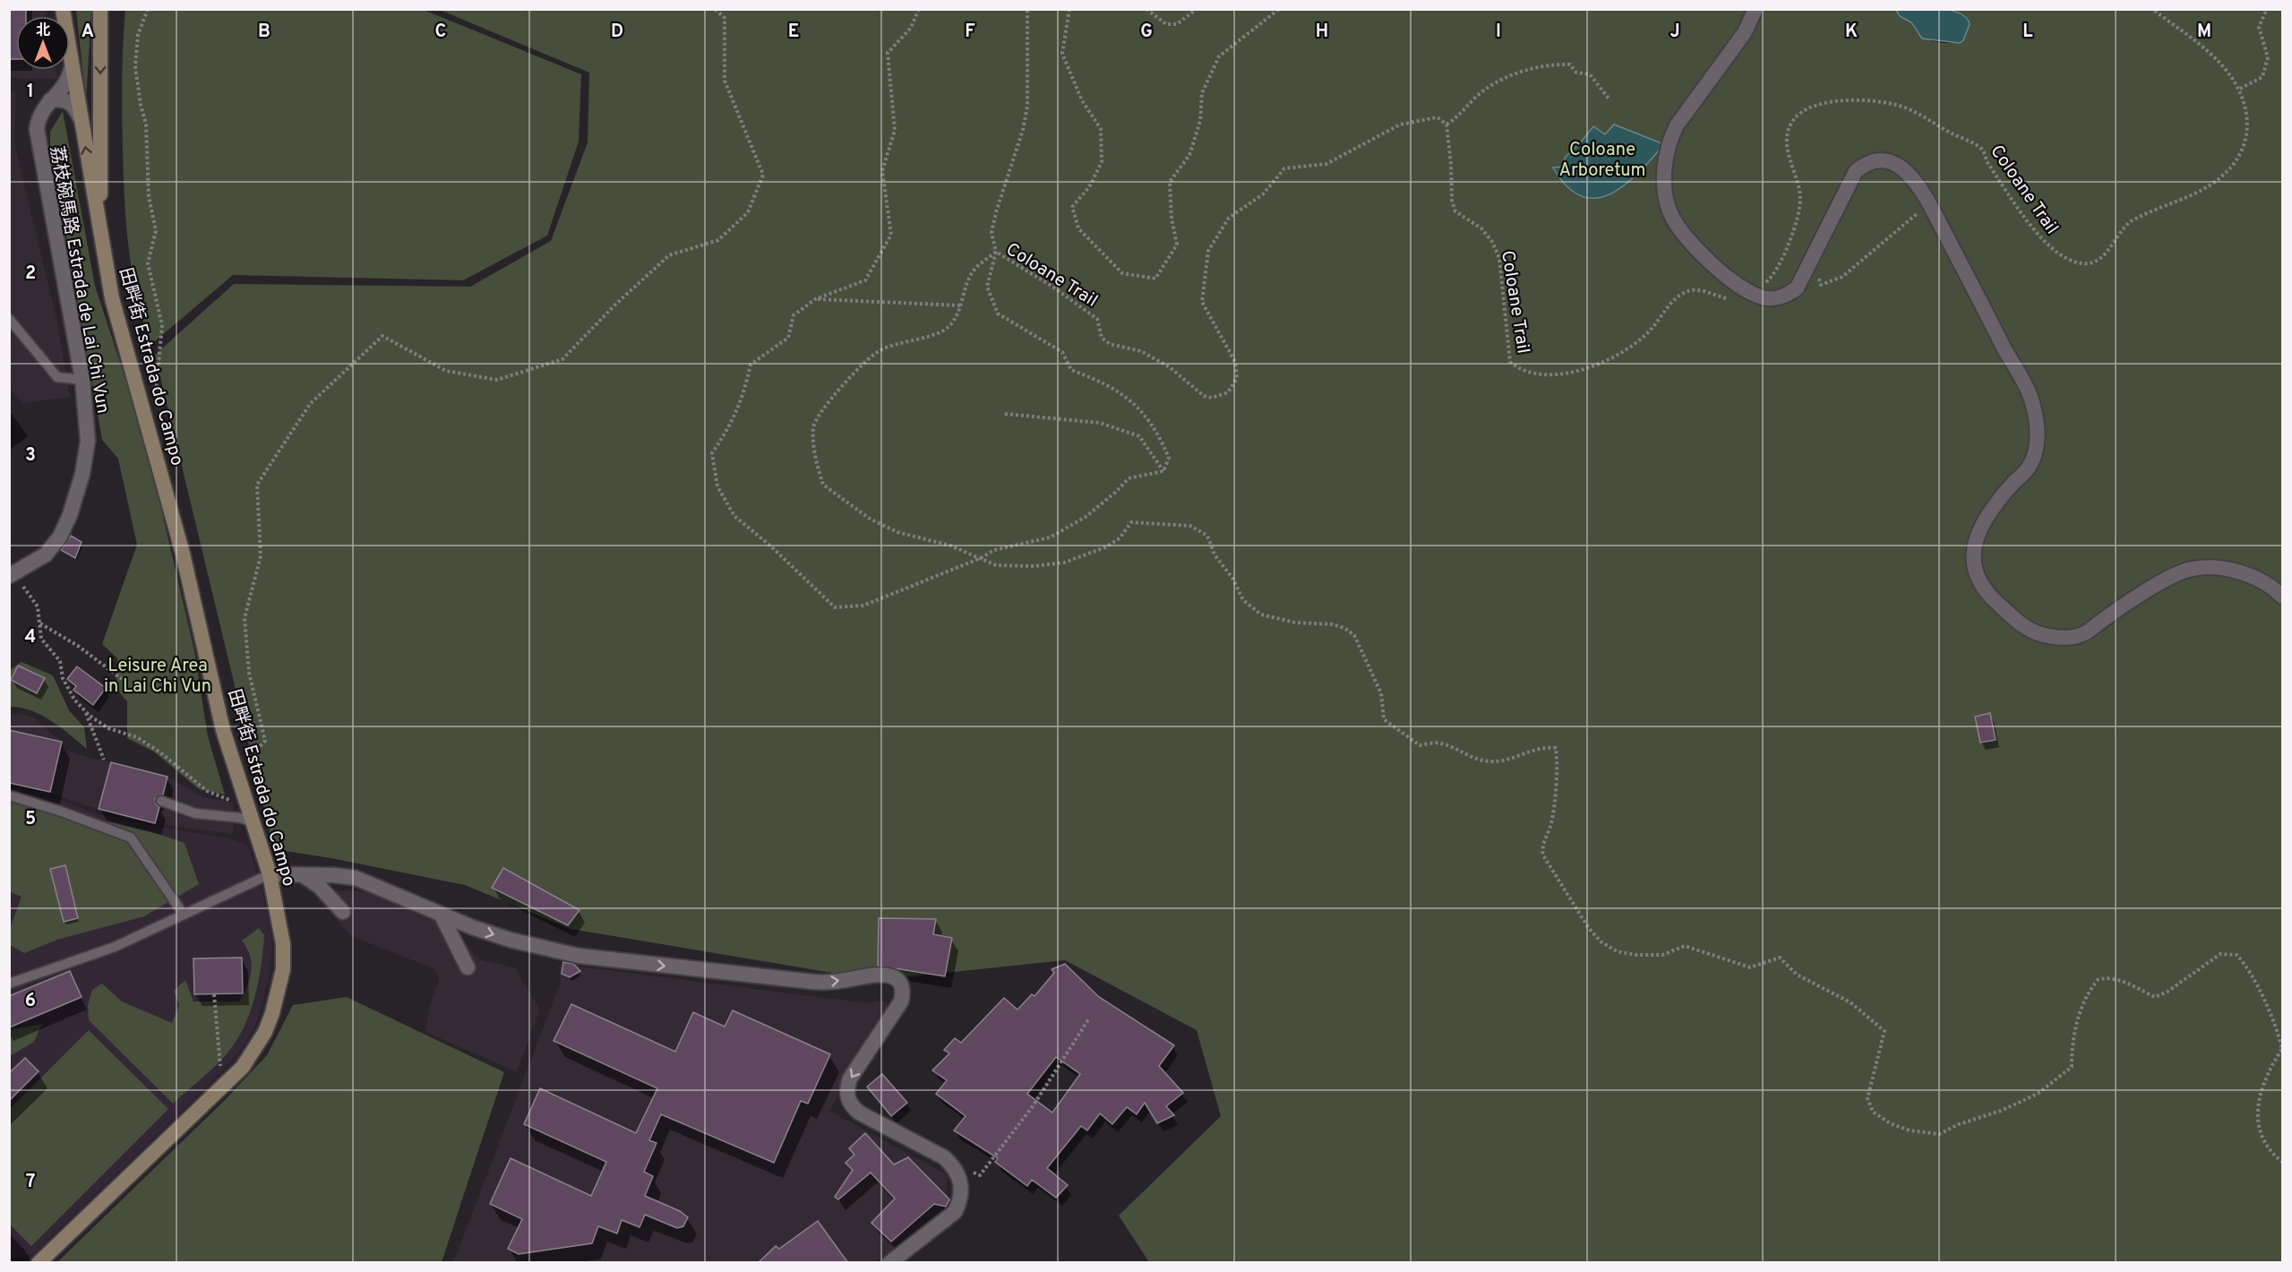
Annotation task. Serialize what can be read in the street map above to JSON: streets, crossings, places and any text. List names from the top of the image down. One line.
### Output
{"streets":{"main road":["田畔街 Estrada do Campo"],"street":["荔枝碗馬路 Estrada de Lai Chi Vun"],"path":["Coloane Trail"]},"crossings":[["荔枝碗馬路 Estrada de Lai Chi Vun","田畔街 Estrada do Campo"]],"parks":["Coloane Arboretum","Leisure Area in Lai Chi Vun"],"north":"top","grid":{"columns":["A","B","C","D","E","F","G","H","I","J","K","L","M"],"rows":["1","2","3","4","5","6","7"]}}
